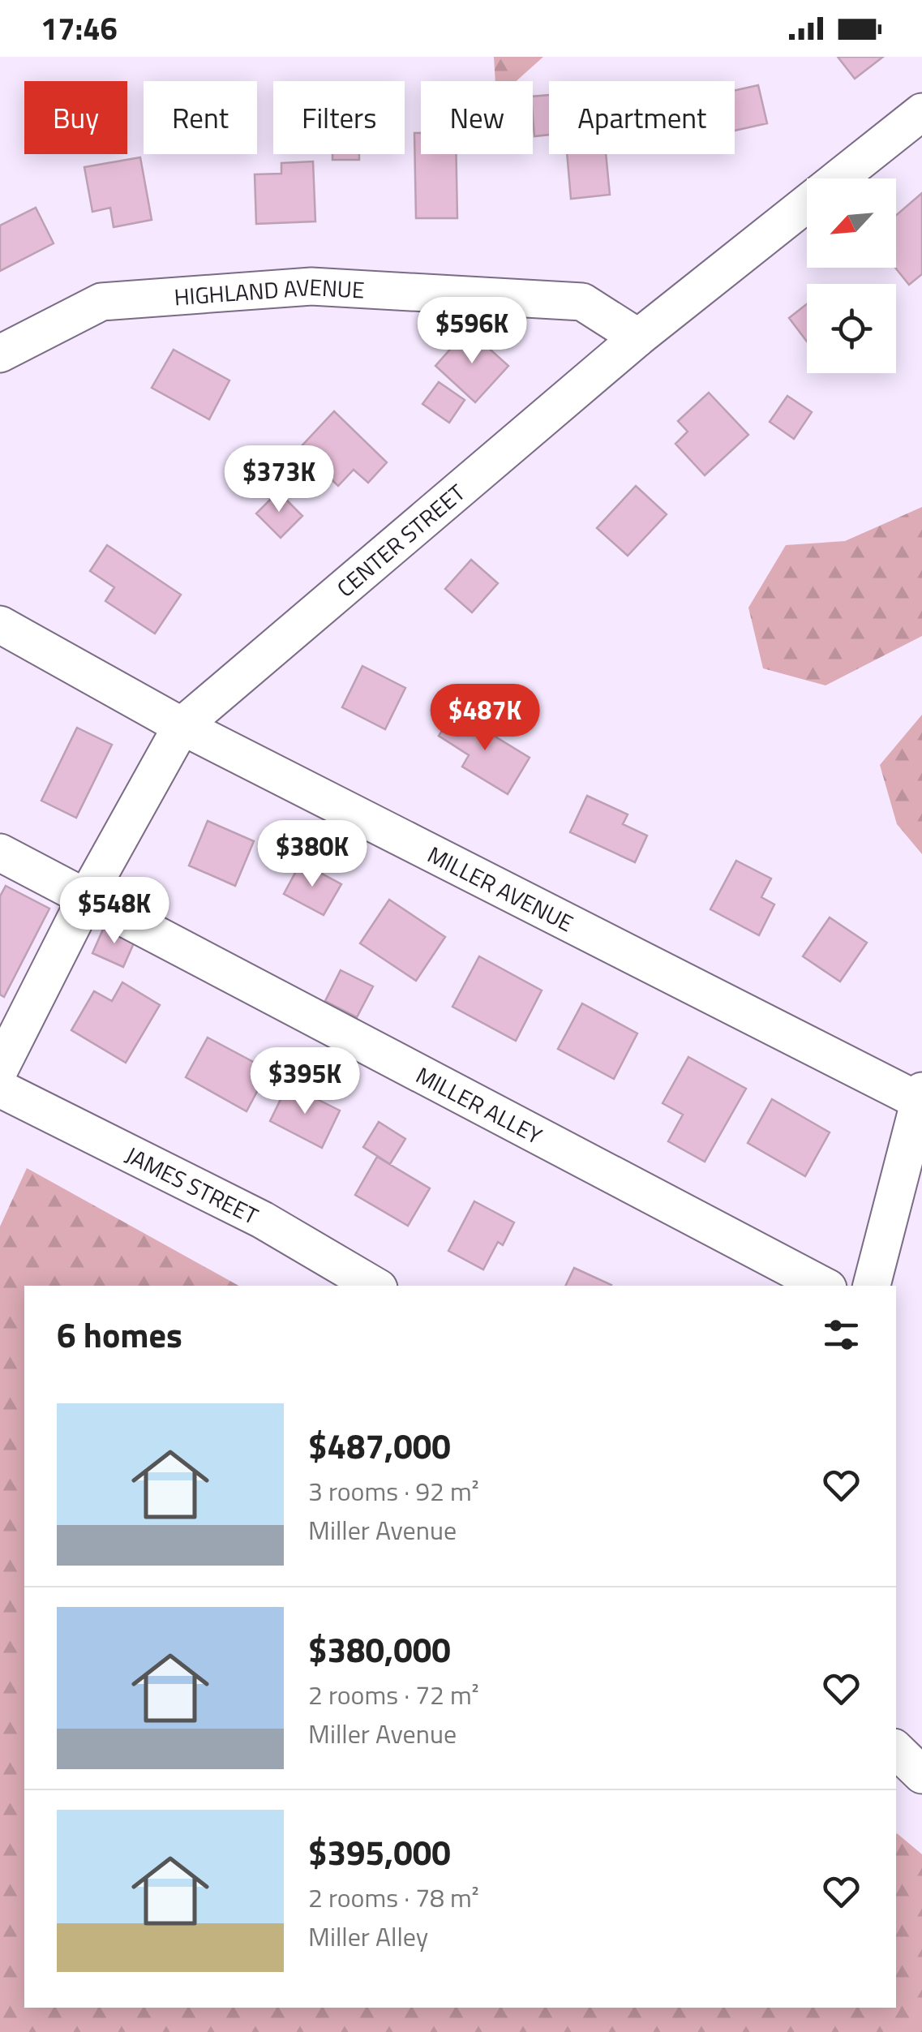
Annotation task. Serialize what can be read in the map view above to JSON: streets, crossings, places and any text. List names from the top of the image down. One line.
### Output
{"streets":{"street":["HIGHLAND AVENUE","CENTER STREET","MILLER AVENUE","MILLER ALLEY","JAMES STREET"]},"crossings":[["HIGHLAND AVENUE","CENTER STREET"],["CENTER STREET","MILLER AVENUE"],["CENTER STREET","MILLER ALLEY"]],"north":"bottom left","page":{"status":"17:46","chip":["Buy","Rent","Filters","New","Apartment"],"price":["$596K","$373K","$487K","$380K","$548K","$395K"],"heading":"6 homes","list":[{"name":"$487,000","note":"3 rooms · 92 m² · Miller Avenue"},{"name":"$380,000","note":"2 rooms · 72 m² · Miller Avenue"},{"name":"$395,000","note":"2 rooms · 78 m² · Miller Alley"}]}}
